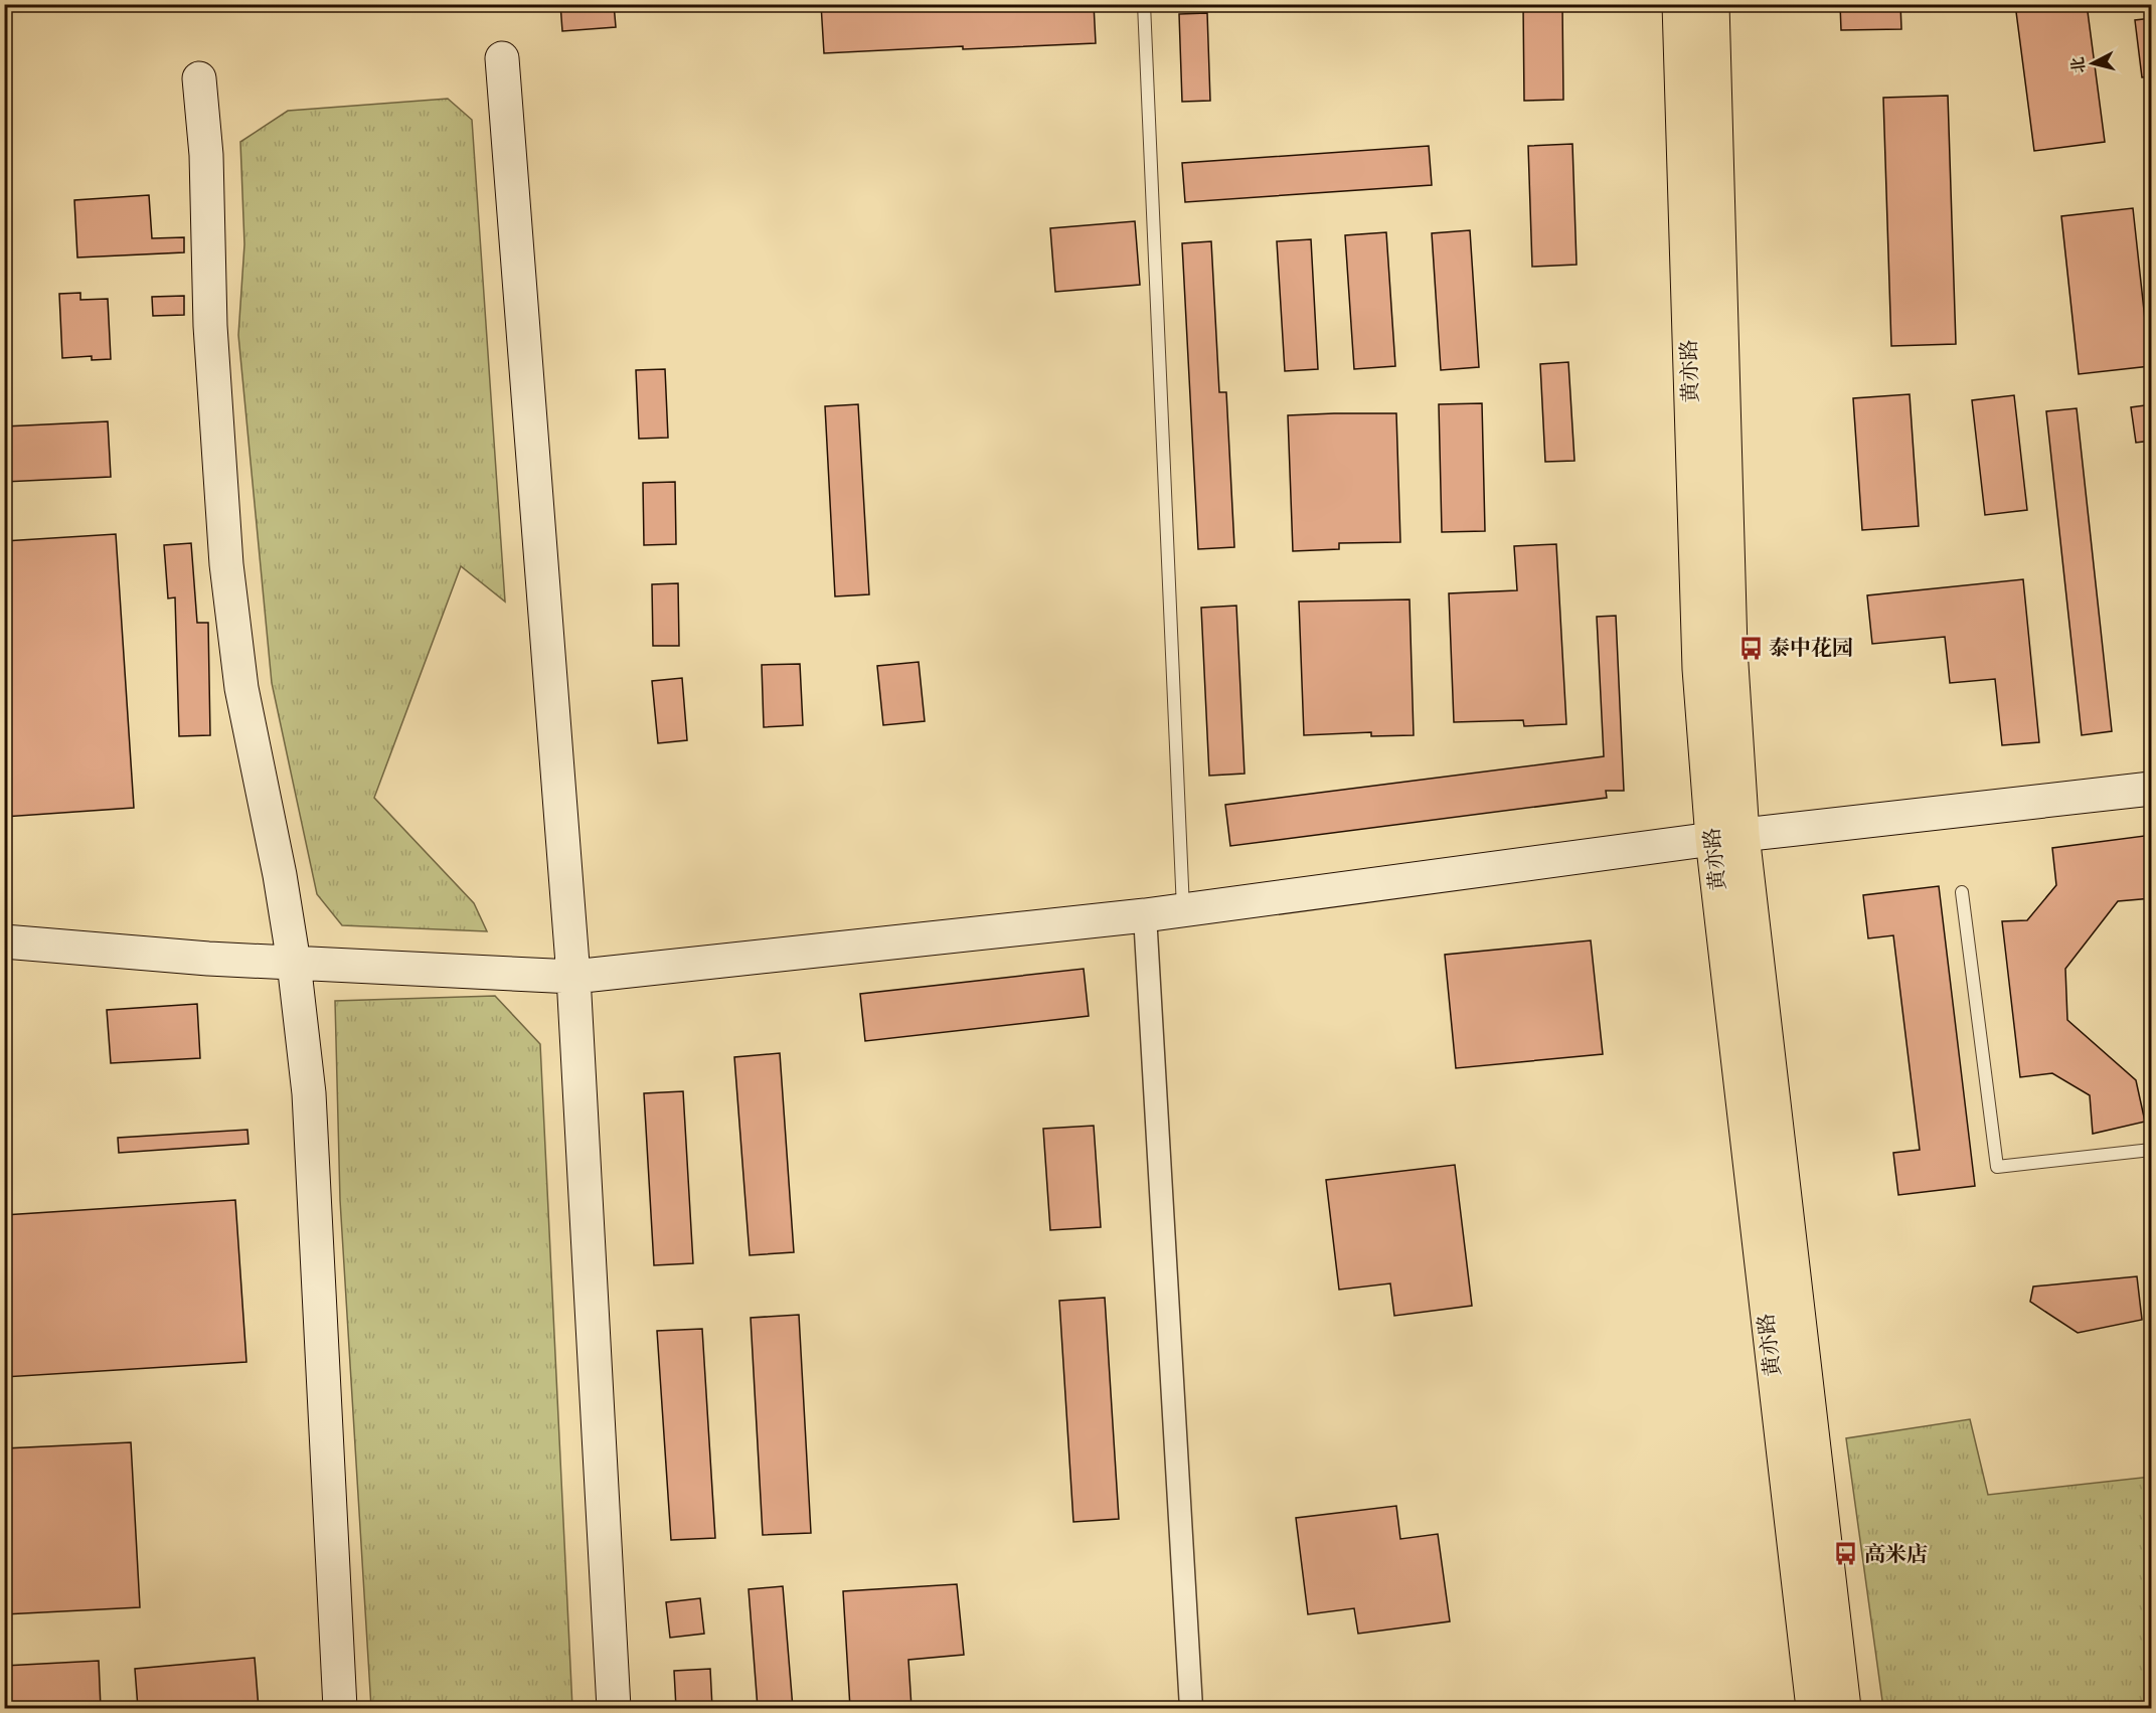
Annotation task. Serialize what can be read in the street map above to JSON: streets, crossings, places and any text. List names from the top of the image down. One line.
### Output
{"streets":{"main road":["黄亦路"]},"places":{"bus stop":["泰中花园","高米店"]},"north":"left"}
